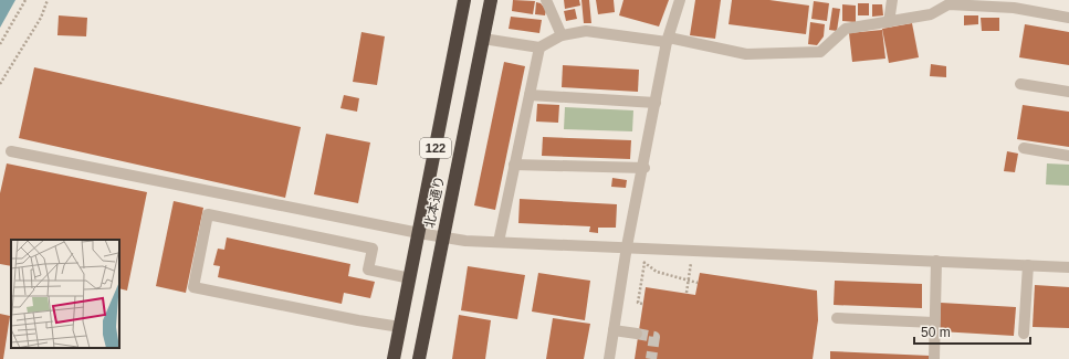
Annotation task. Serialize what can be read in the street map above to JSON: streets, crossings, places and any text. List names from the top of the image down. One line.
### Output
{"streets":{"highway":["122","北本通り"]},"scale_bar":"50 m"}
